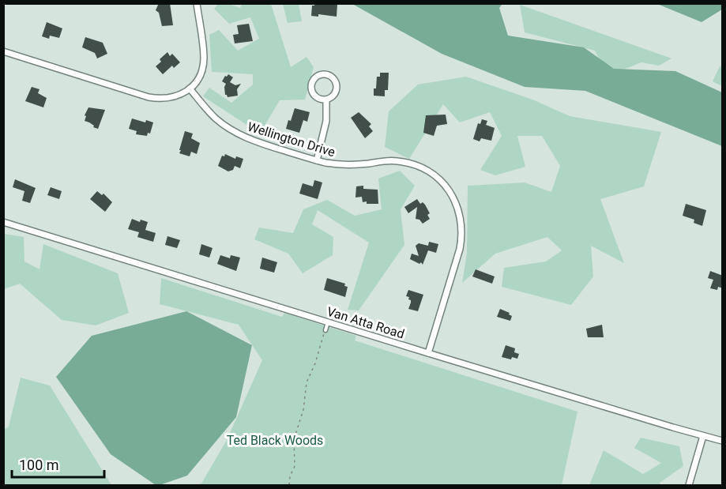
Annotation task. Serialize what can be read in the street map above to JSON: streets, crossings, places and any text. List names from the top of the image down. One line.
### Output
{"streets":{"street":["Wellington Drive","Van Atta Road"]},"crossings":[["Wellington Drive","Van Atta Road"]],"parks":["Ted Black Woods"],"scale_bar":"100 m"}
